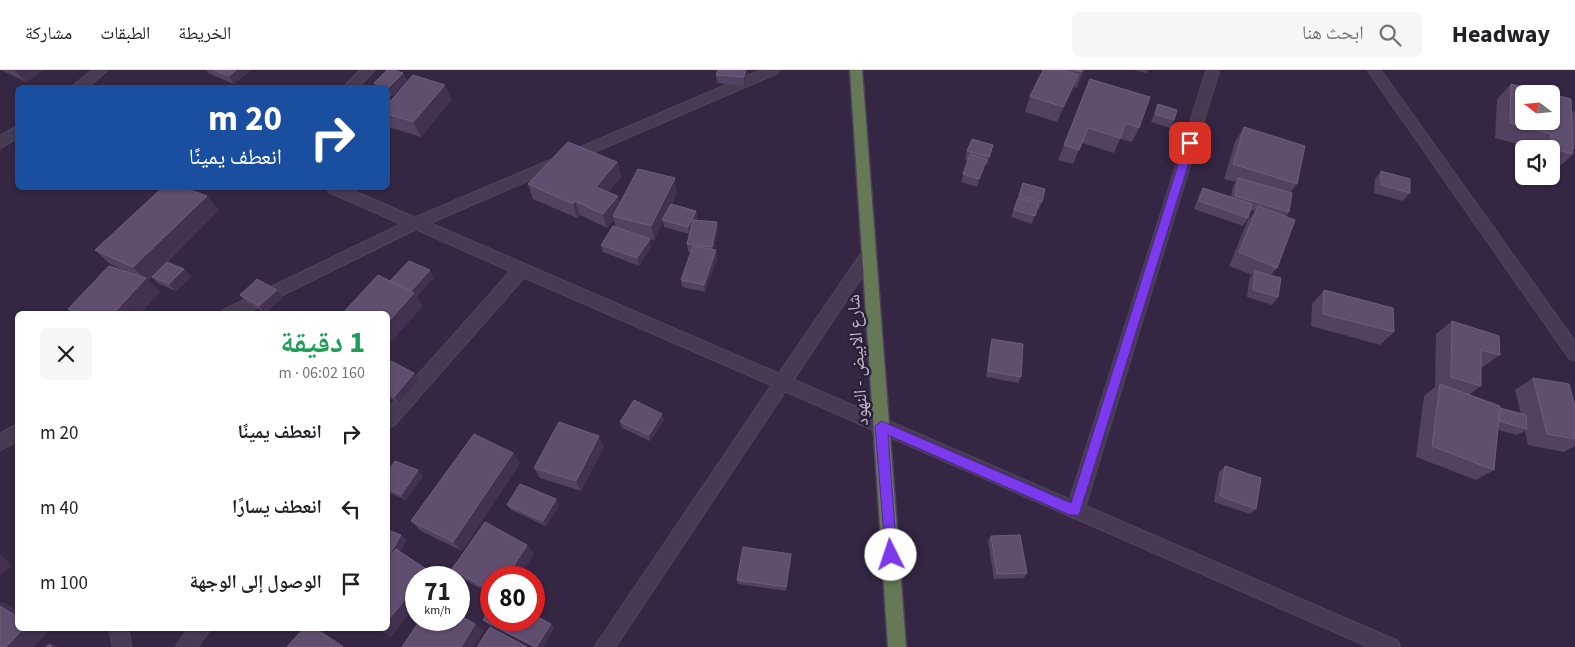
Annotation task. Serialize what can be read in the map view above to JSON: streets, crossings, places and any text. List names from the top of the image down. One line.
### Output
{"streets":{"highway":["شارع الابيض - النهود"]},"north":"left","page":{"header":"Headway","search":"ابحث هنا","nav":["الخريطة","الطبقات","مشاركة"],"turn":["20 m","انعطف يمينًا"],"heading":["1 دقيقة","160 m · 06:02"],"list":[{"name":"انعطف يمينًا","value":"20 m"},{"name":"انعطف يسارًا","value":"40 m"},{"name":"الوصول إلى الوجهة","value":"100 m"}],"speed":"71 km/h","limit":"80"}}
